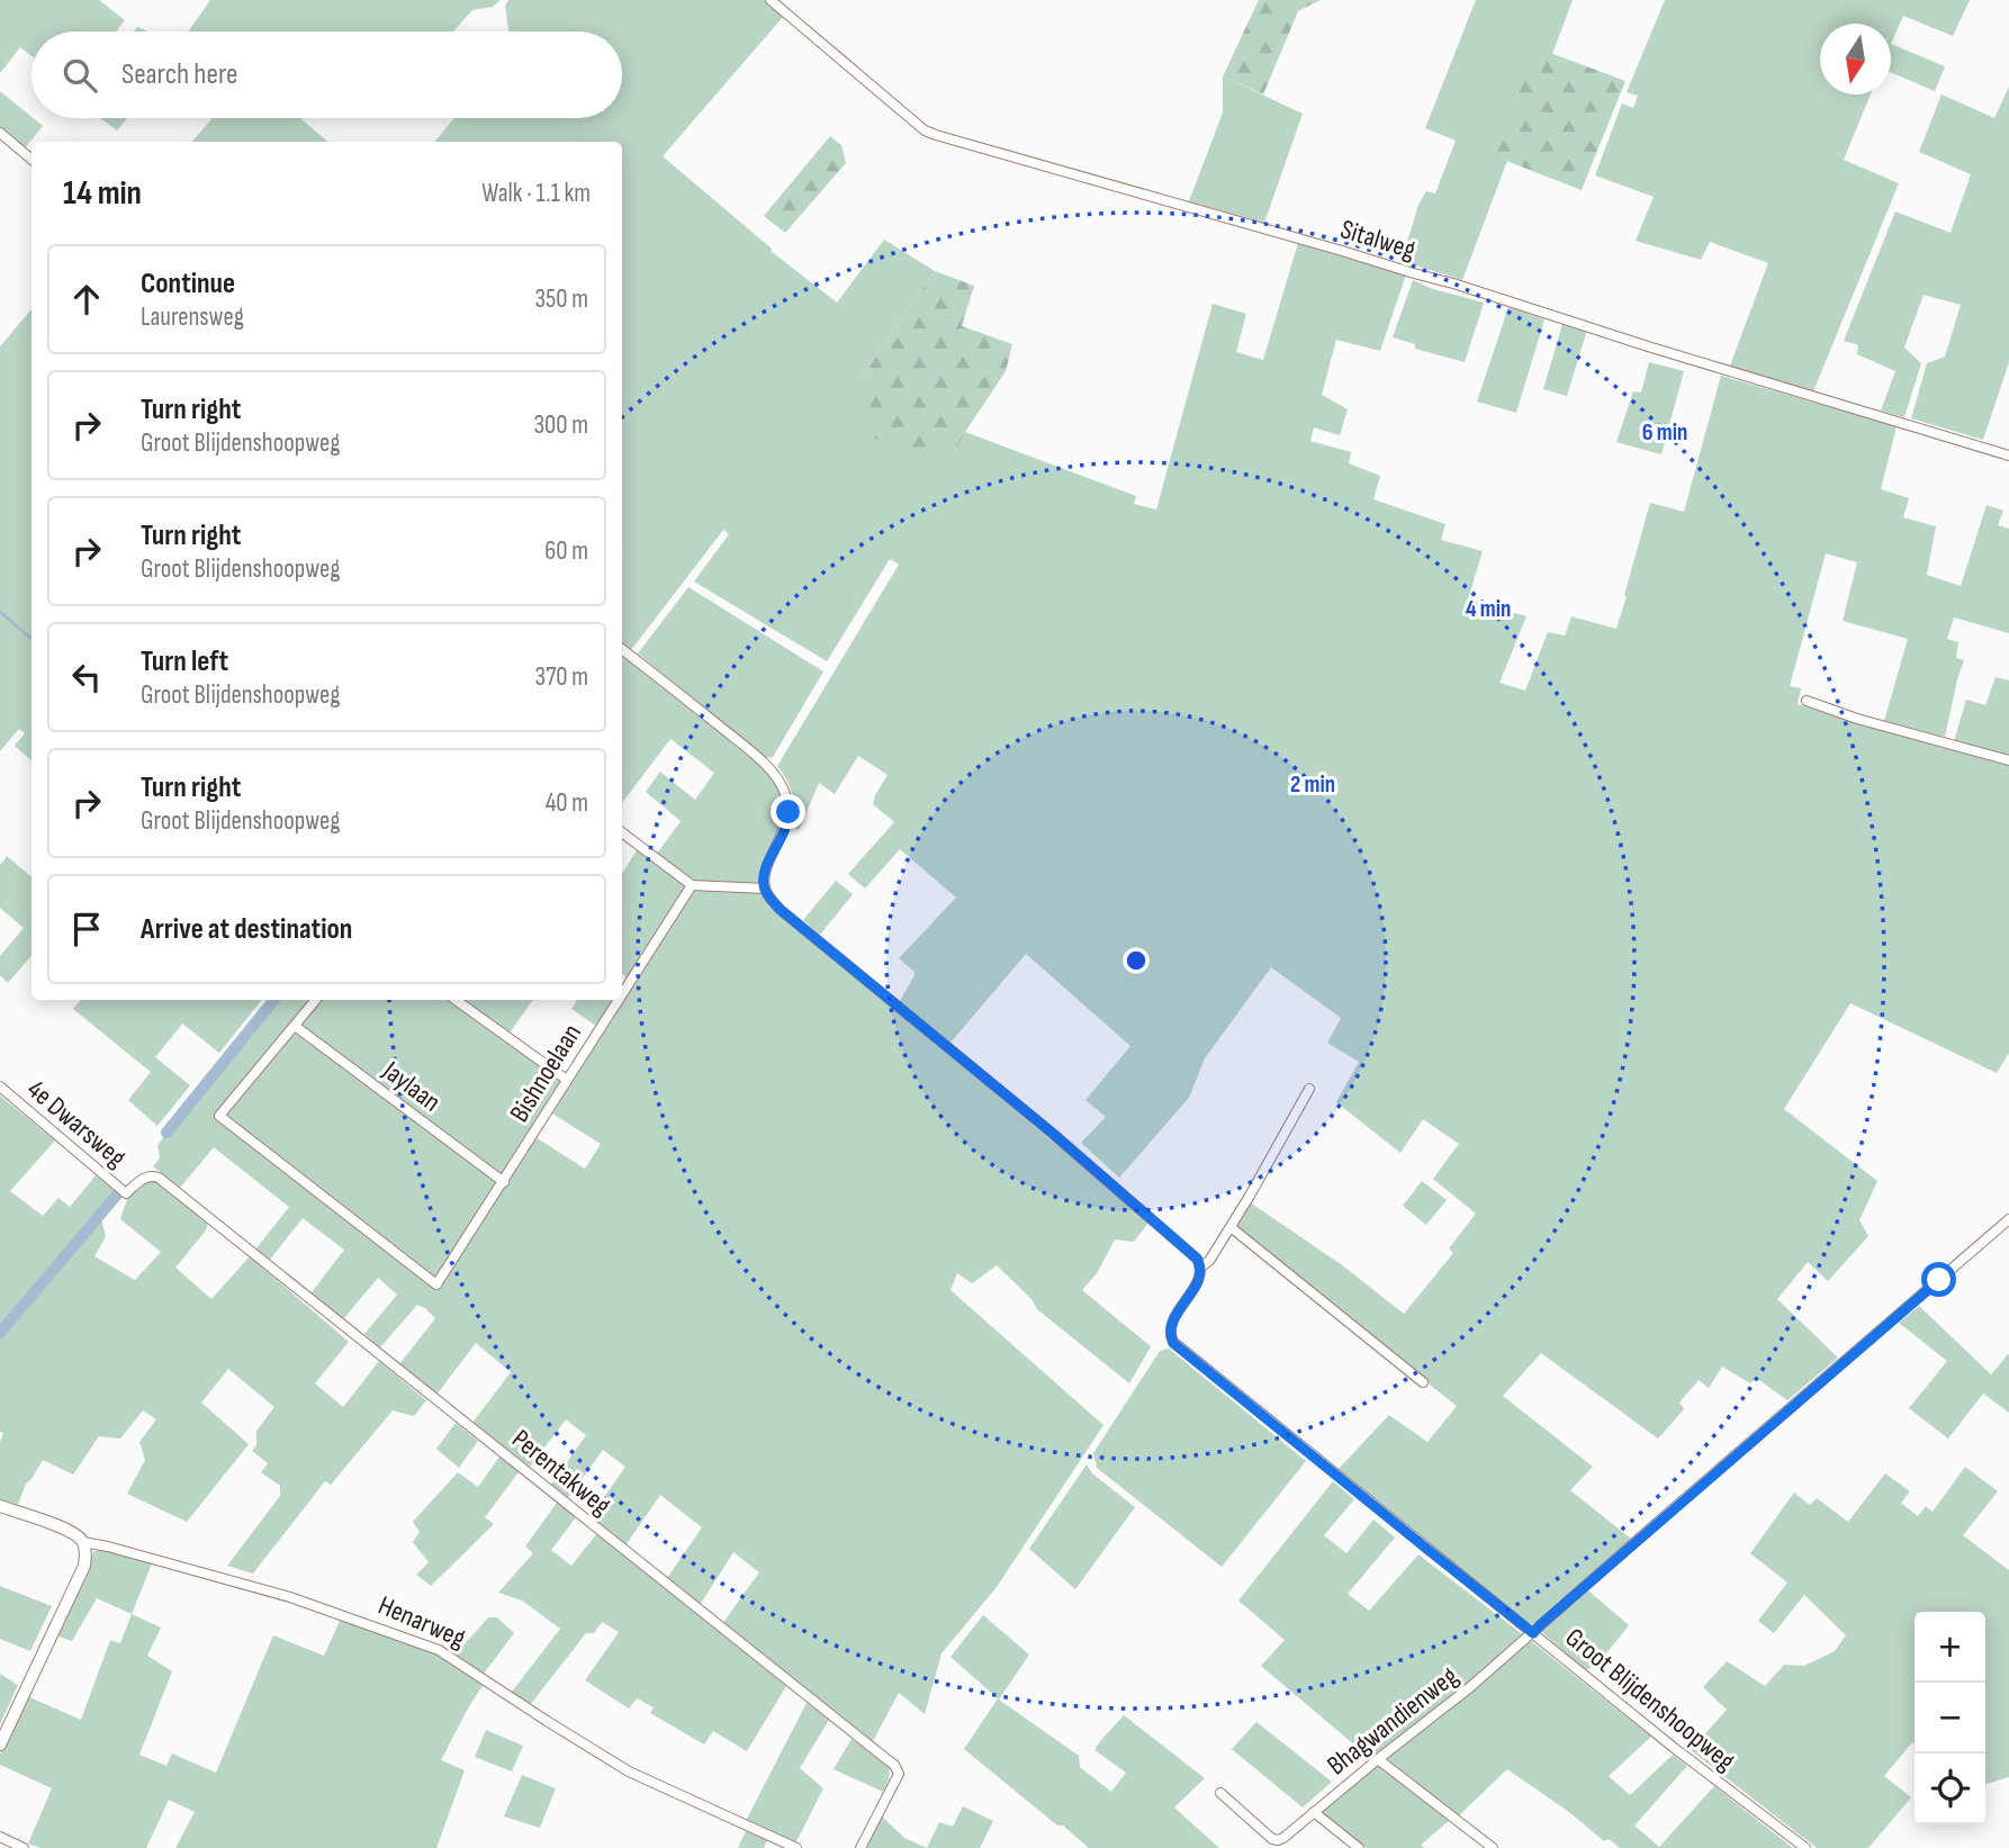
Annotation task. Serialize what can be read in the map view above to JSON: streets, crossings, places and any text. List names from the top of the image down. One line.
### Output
{"streets":{"street":["Sitalweg","Bishnoelaan","Jaylaan","4e Dwarsweg","Perentakweg","Henarweg","Groot Blijdenshoopweg","Bhagwandienweg"]},"crossings":[["Bishnoelaan","Jaylaan"],["4e Dwarsweg","Perentakweg"],["Groot Blijdenshoopweg","Bhagwandienweg"]],"north":"bottom","page":{"search":"Search here","heading":["14 min","Walk · 1.1 km"],"list":[["Continue","Laurensweg","350 m"],["Turn right","Groot Blijdenshoopweg","300 m"],["Turn right","Groot Blijdenshoopweg","60 m"],["Turn left","Groot Blijdenshoopweg","370 m"],["Turn right","Groot Blijdenshoopweg","40 m"],"Arrive at destination"],"map_buttons":["+","−"]},"rings":["6 min","4 min","2 min"]}
